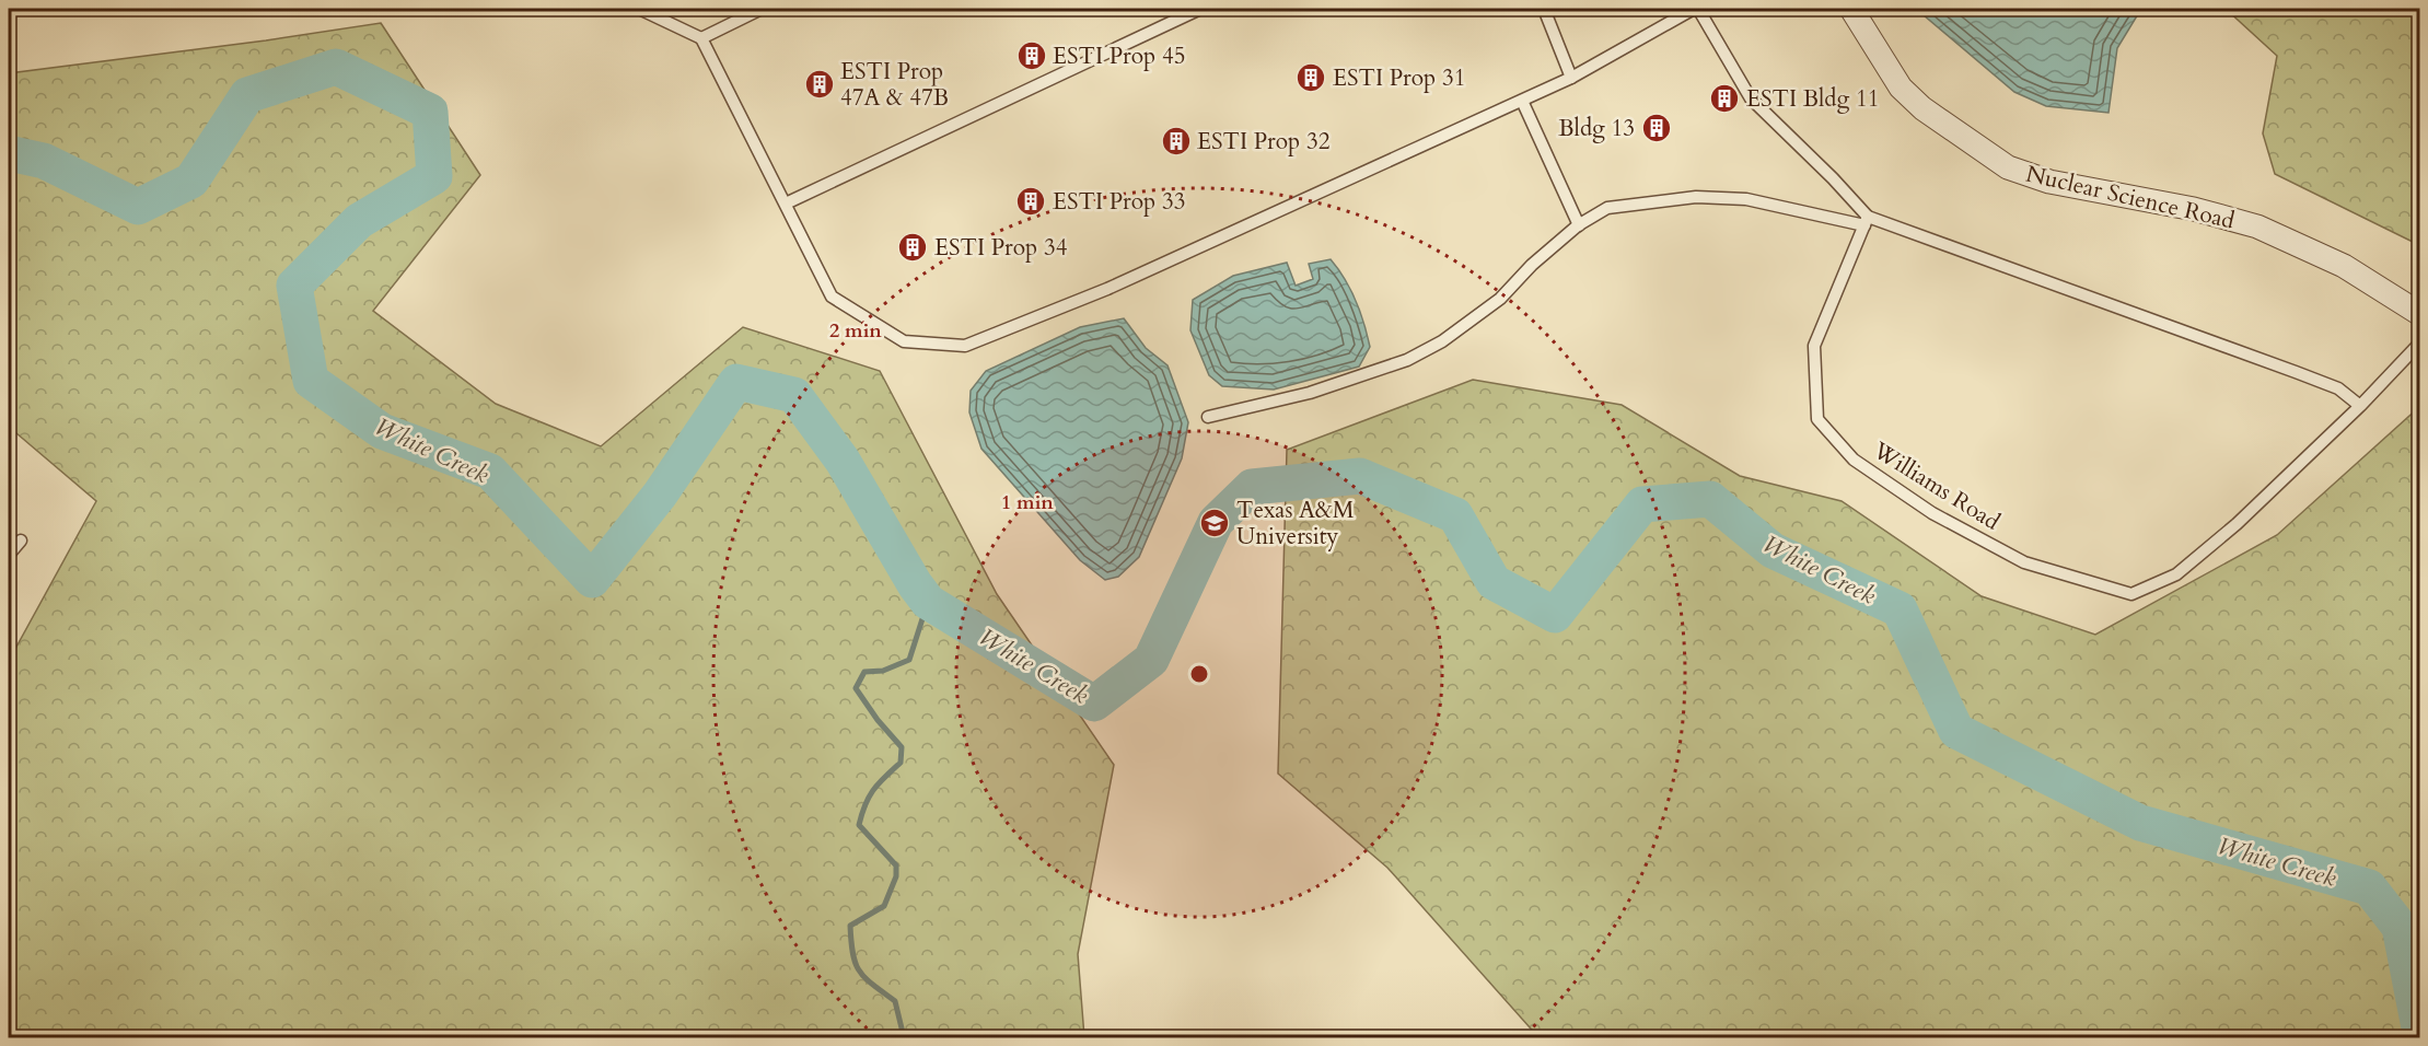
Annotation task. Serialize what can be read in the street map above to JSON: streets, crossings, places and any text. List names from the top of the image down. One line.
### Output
{"streets":{"street":["Nuclear Science Road"],"lane":["Williams Road"]},"water":["White Creek"],"places":{"building":["ESTI Prop 45","ESTI Prop 31","ESTI Prop 47A & 47B","ESTI Bldg 11","Bldg 13","ESTI Prop 32","ESTI Prop 33","ESTI Prop 34"],"school or university":["Texas A&M University"]},"rings":["2 min","1 min"]}
